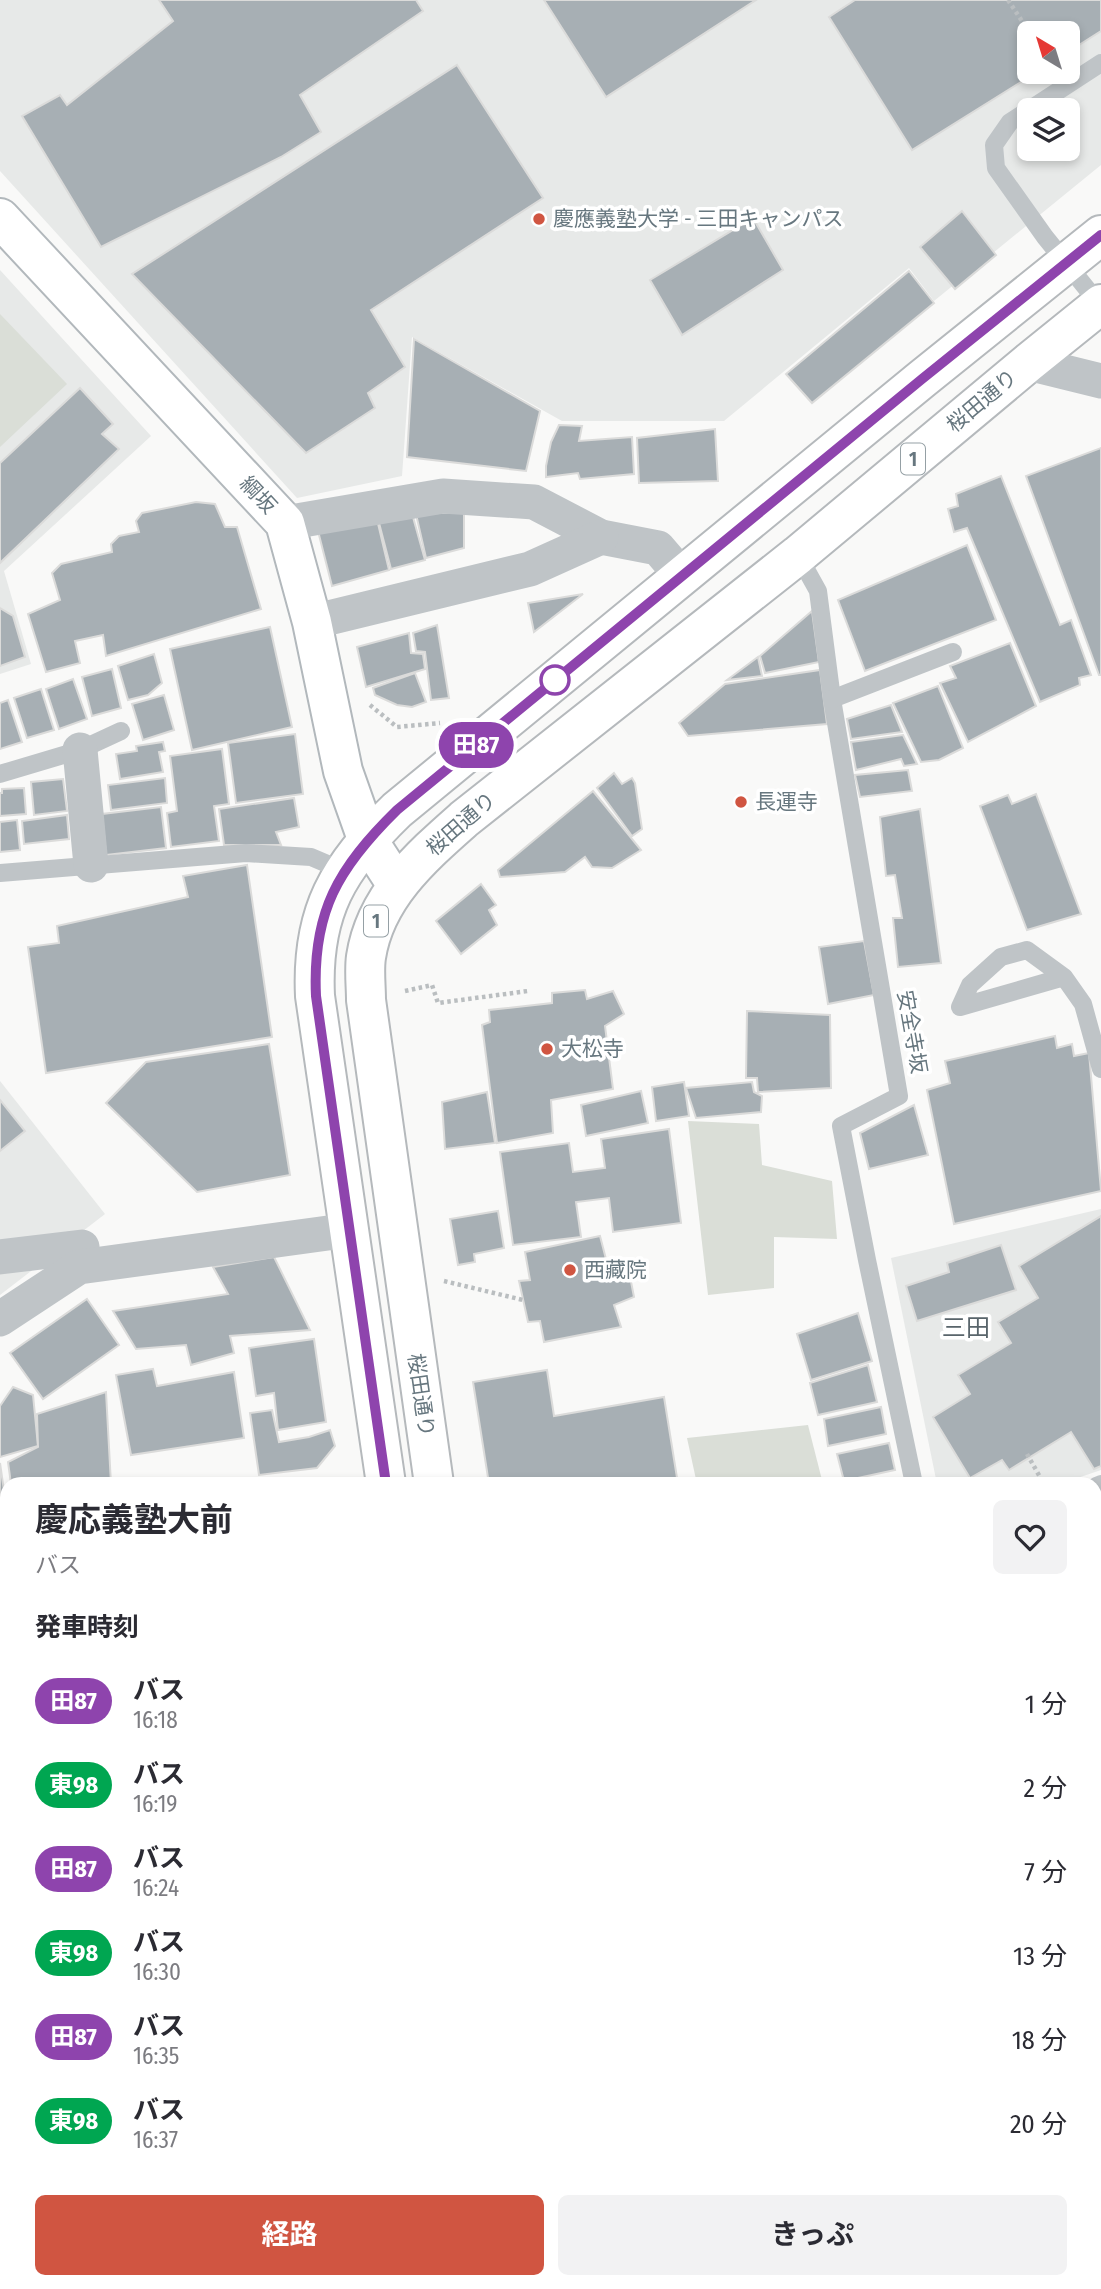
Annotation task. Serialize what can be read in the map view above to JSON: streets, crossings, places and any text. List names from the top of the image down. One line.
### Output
{"streets":{"main road":["桜田通り","1","綱坂"],"lane":["安全寺坂"]},"crossings":[["桜田通り","綱坂"],["桜田通り","安全寺坂"]],"districts":["三田"],"places":["慶應義塾大学 - 三田キャンパス","長運寺","大松寺","西藏院"],"lines":["bus line 田87"],"north":"top left","page":{"on_map":"田87","heading":[["慶応義塾大前","バス"],"発車時刻"],"list":[{"mark":"田87","name":"バス","note":"16:18","value":"1 分"},{"mark":"東98","name":"バス","note":"16:19","value":"2 分"},{"mark":"田87","name":"バス","note":"16:24","value":"7 分"},{"mark":"東98","name":"バス","note":"16:30","value":"13 分"},{"mark":"田87","name":"バス","note":"16:35","value":"18 分"},{"mark":"東98","name":"バス","note":"16:37","value":"20 分"}],"buttons":["経路","きっぷ"]}}
